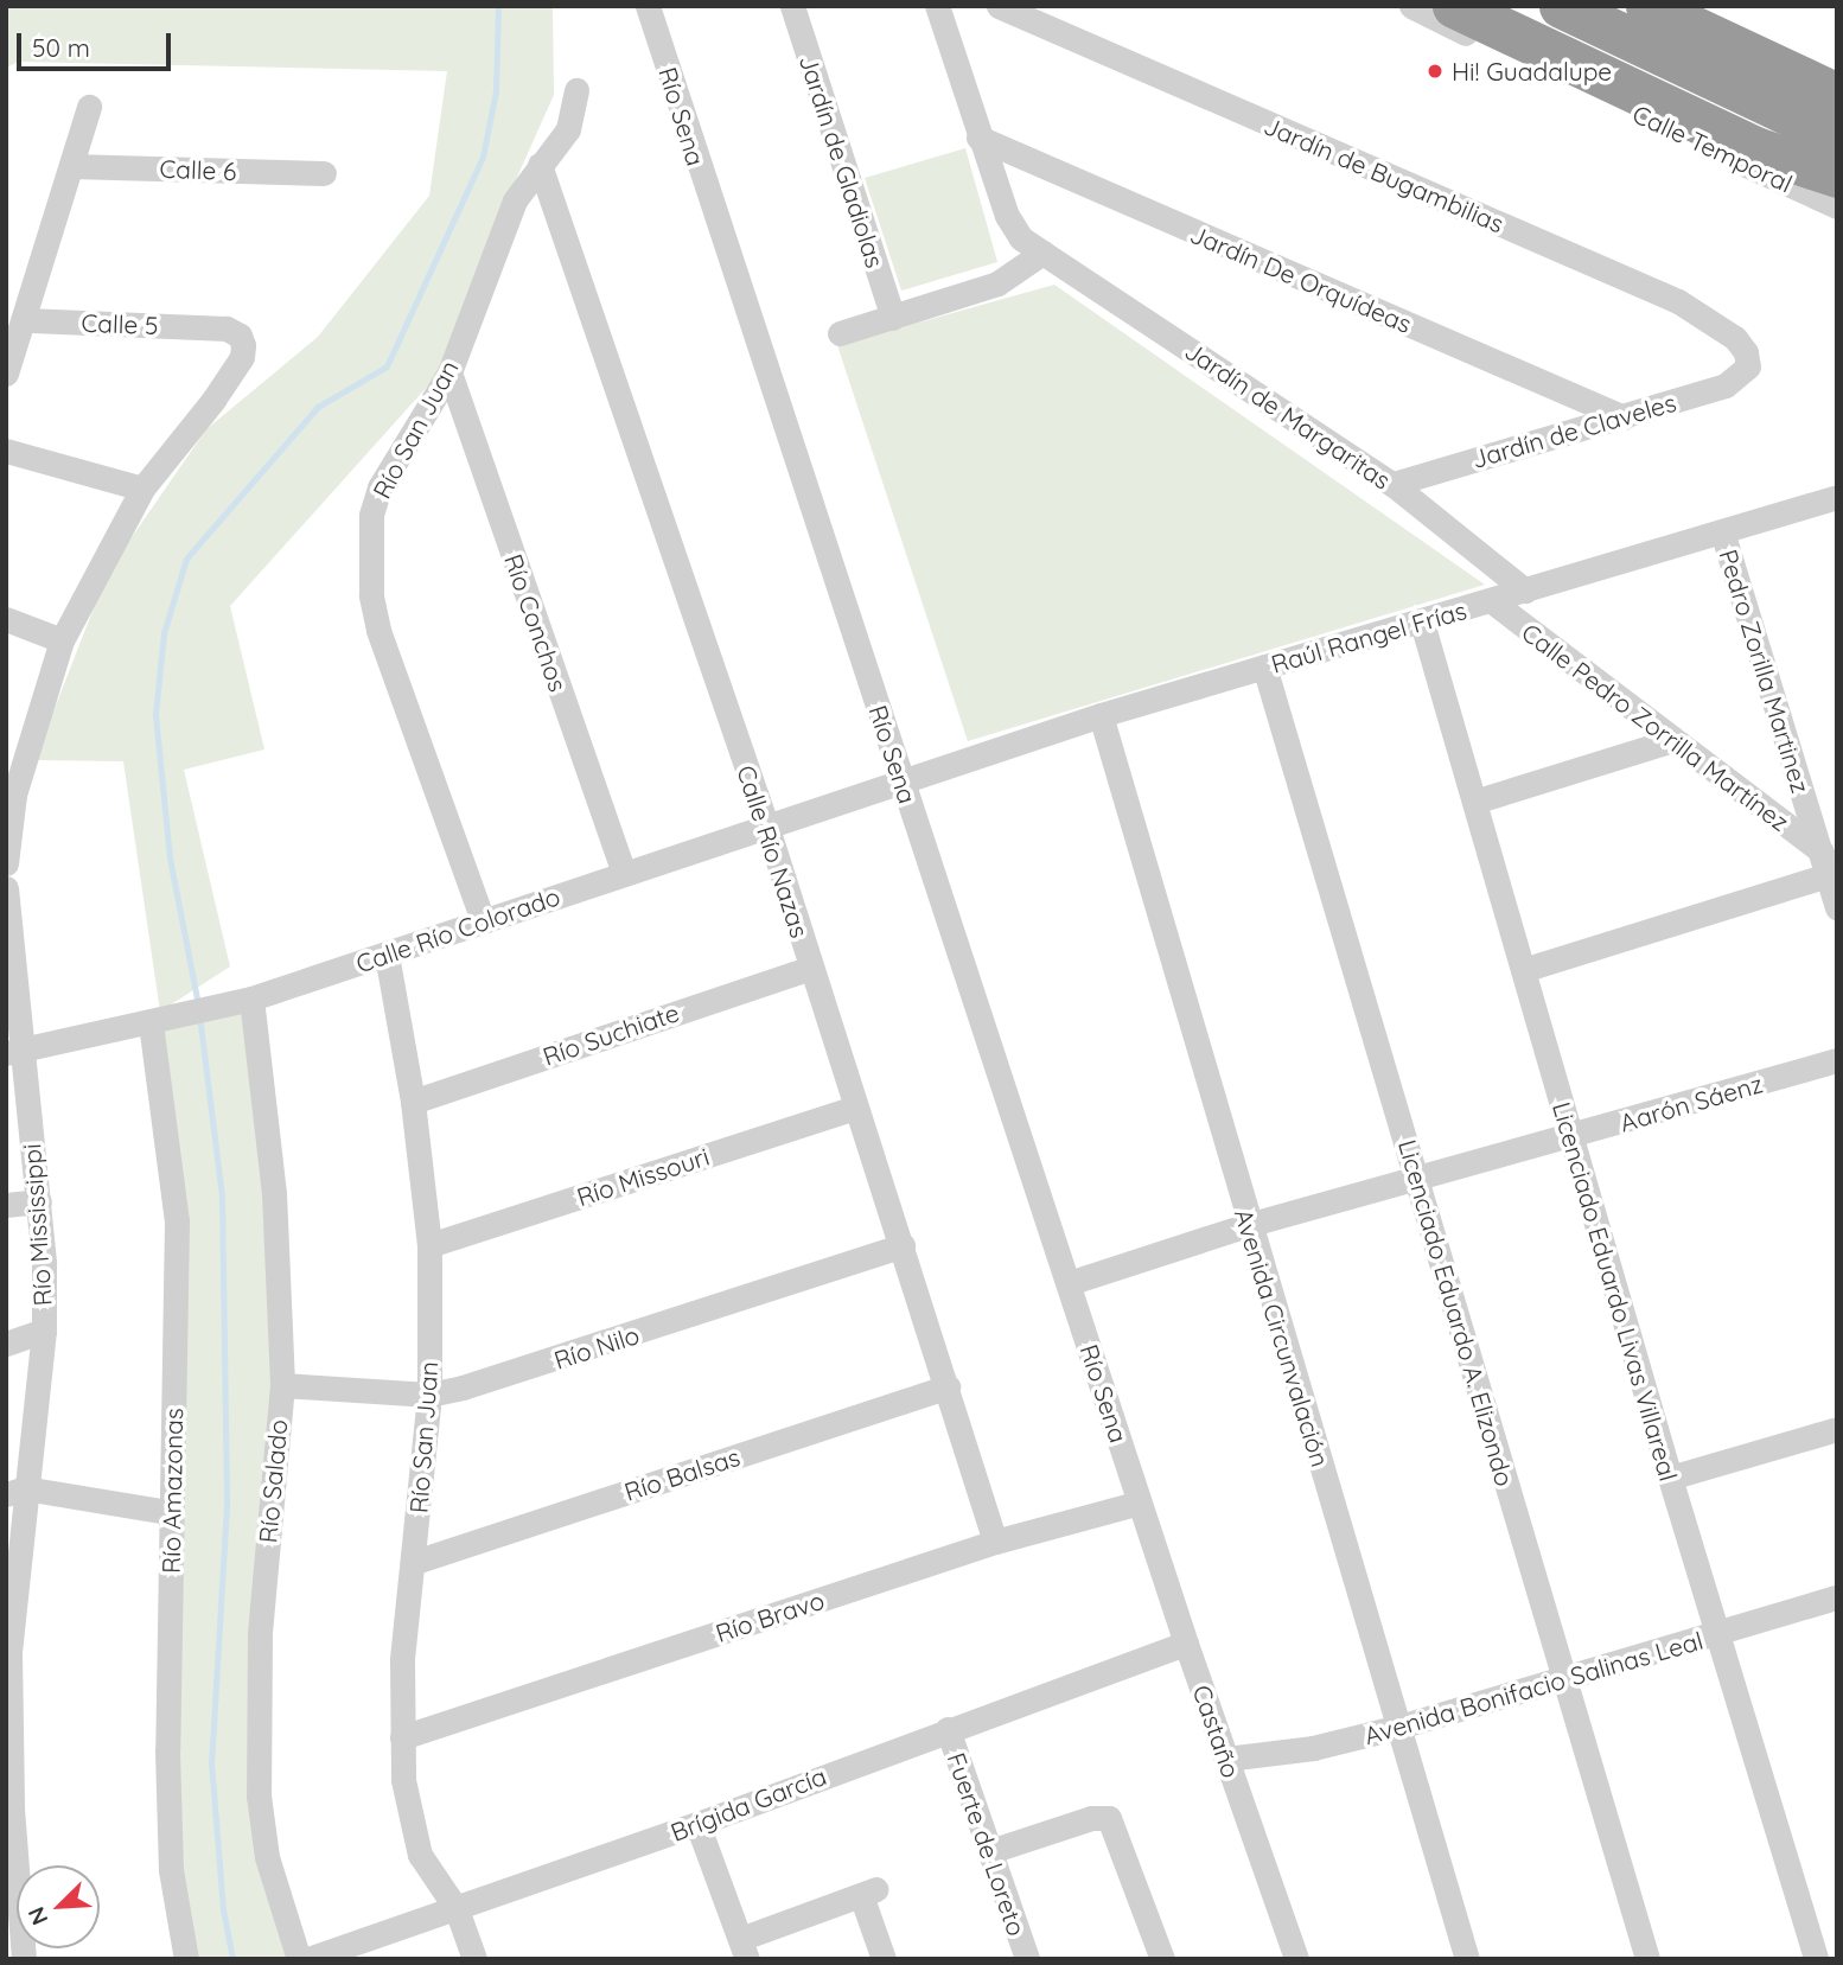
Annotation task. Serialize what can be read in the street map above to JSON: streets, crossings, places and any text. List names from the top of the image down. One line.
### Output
{"streets":{"street":["Río Sena","Calle Temporal","Jardín de Gladiolas","Calle 6","Jardín de Bugambilias","Jardín De Orquídeas","Calle 5","Jardín de Margaritas","Río San Juan","Jardín de Claveles","Río Conchos","Raúl Rangel Frías","Pedro Zorilla Martinez","Calle Pedro Zorrilla Martínez","Calle Río Nazas","Calle Río Colorado","Río Suchiate","Aarón Sáenz","Río Missouri","Río Mississippi","Licenciado Eduardo Livas Villareal","Licenciado Eduardo A. Elizondo","Avenida Circunvalación","Río Nilo","Río Balsas","Río Salado","Río Amazonas","Río Bravo","Avenida Bonifacio Salinas Leal","Castaño","Brígida García","Fuerte de Loreto"]},"crossings":[["Río Sena","Raúl Rangel Frías"],["Río Sena","Calle Río Colorado"],["Río Sena","Aarón Sáenz"],["Río Sena","Río Bravo"],["Río Sena","Castaño"],["Jardín de Bugambilias","Jardín de Claveles"],["Jardín De Orquídeas","Jardín de Margaritas"],["Jardín De Orquídeas","Jardín de Claveles"],["Jardín de Margaritas","Jardín de Claveles"],["Jardín de Margaritas","Raúl Rangel Frías"],["Río San Juan","Río Conchos"],["Río San Juan","Calle Río Nazas"],["Río San Juan","Calle Río Colorado"],["Río San Juan","Río Suchiate"],["Río San Juan","Río Missouri"],["Río San Juan","Río Nilo"],["Río San Juan","Río Balsas"],["Río San Juan","Río Bravo"],["Río San Juan","Brígida García"],["Río Conchos","Calle Río Colorado"],["Raúl Rangel Frías","Pedro Zorilla Martinez"],["Raúl Rangel Frías","Calle Pedro Zorrilla Martínez"],["Raúl Rangel Frías","Calle Río Colorado"],["Raúl Rangel Frías","Licenciado Eduardo Livas Villareal"],["Raúl Rangel Frías","Licenciado Eduardo A. Elizondo"],["Raúl Rangel Frías","Avenida Circunvalación"],["Pedro Zorilla Martinez","Calle Pedro Zorrilla Martínez"],["Calle Río Nazas","Calle Río Colorado"],["Calle Río Nazas","Río Suchiate"],["Calle Río Nazas","Río Missouri"],["Calle Río Nazas","Río Nilo"],["Calle Río Nazas","Río Balsas"],["Calle Río Nazas","Río Bravo"],["Calle Río Colorado","Río Mississippi"],["Calle Río Colorado","Río Salado"],["Calle Río Colorado","Río Amazonas"],["Aarón Sáenz","Licenciado Eduardo Livas Villareal"],["Aarón Sáenz","Licenciado Eduardo A. Elizondo"],["Aarón Sáenz","Avenida Circunvalación"],["Licenciado Eduardo Livas Villareal","Avenida Bonifacio Salinas Leal"],["Licenciado Eduardo A. Elizondo","Avenida Bonifacio Salinas Leal"],["Avenida Circunvalación","Avenida Bonifacio Salinas Leal"],["Río Nilo","Río Salado"],["Río Bravo","Castaño"],["Avenida Bonifacio Salinas Leal","Castaño"],["Castaño","Brígida García"],["Brígida García","Fuerte de Loreto"]],"places":["Hi! Guadalupe"],"scale_bar":"50 m","north":"bottom left"}
